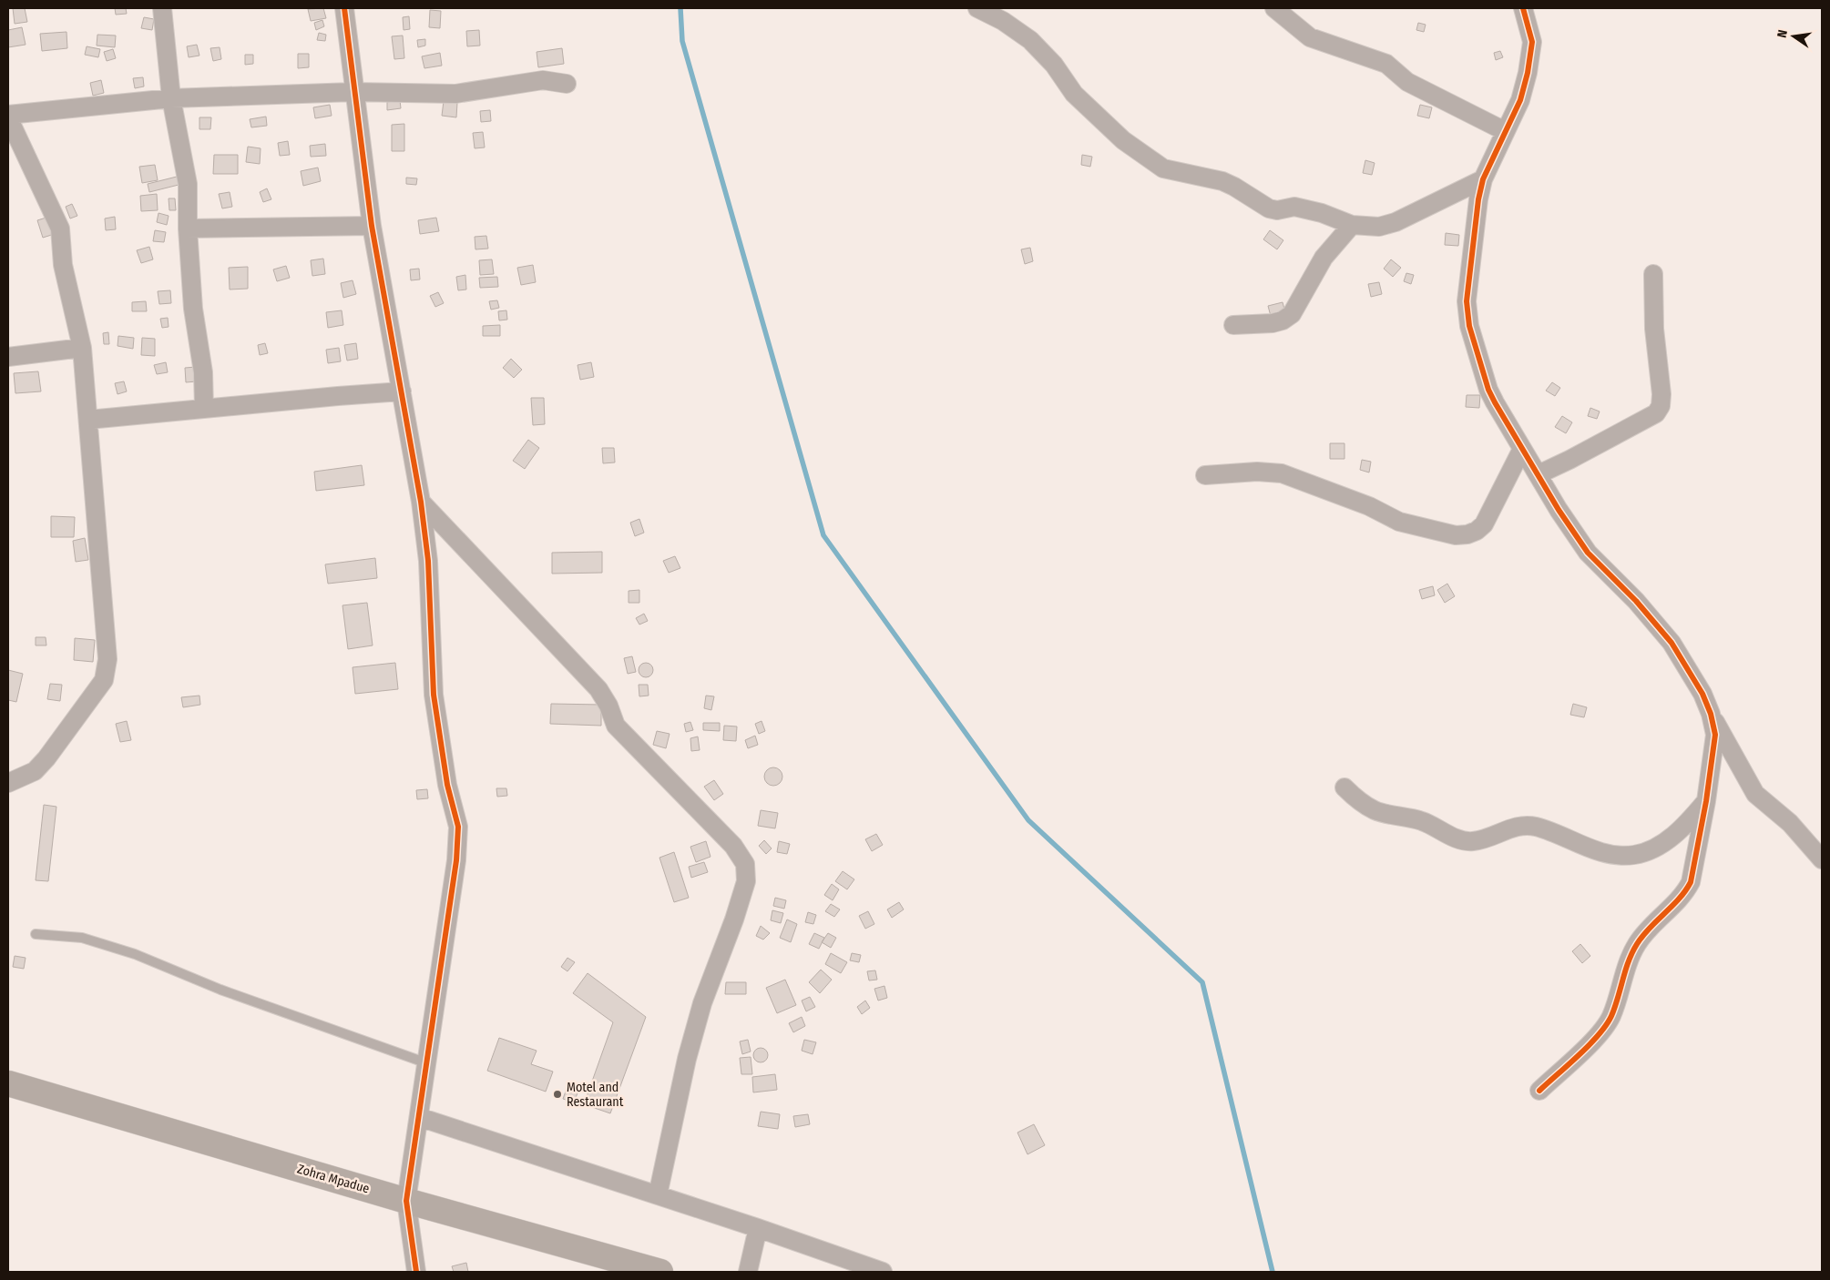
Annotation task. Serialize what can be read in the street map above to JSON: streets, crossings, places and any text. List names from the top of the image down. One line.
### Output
{"streets":{"highway":["Zohra Mpadue"]},"places":["Motel and Restaurant"],"north":"left"}
